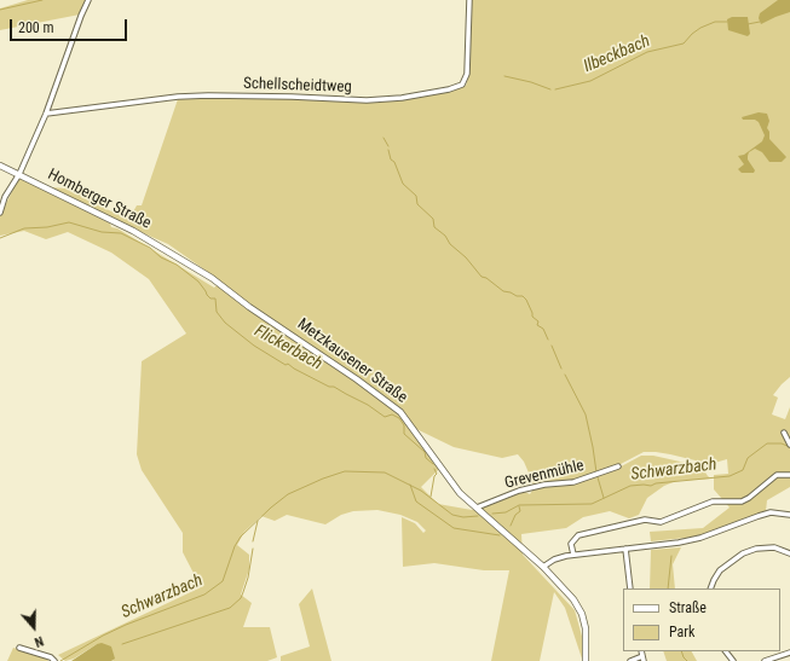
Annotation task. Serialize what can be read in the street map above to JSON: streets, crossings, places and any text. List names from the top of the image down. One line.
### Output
{"streets":{"main road":["Homberger Straße","Metzkausener Straße"],"street":["Schellscheidtweg","Grevenmühle"]},"crossings":[["Homberger Straße","Metzkausener Straße"],["Metzkausener Straße","Grevenmühle"]],"water":["Ilbeckbach","Flickerbach","Schwarzbach"],"legend":["Straße","Park"],"scale_bar":"200 m","north":"bottom"}
